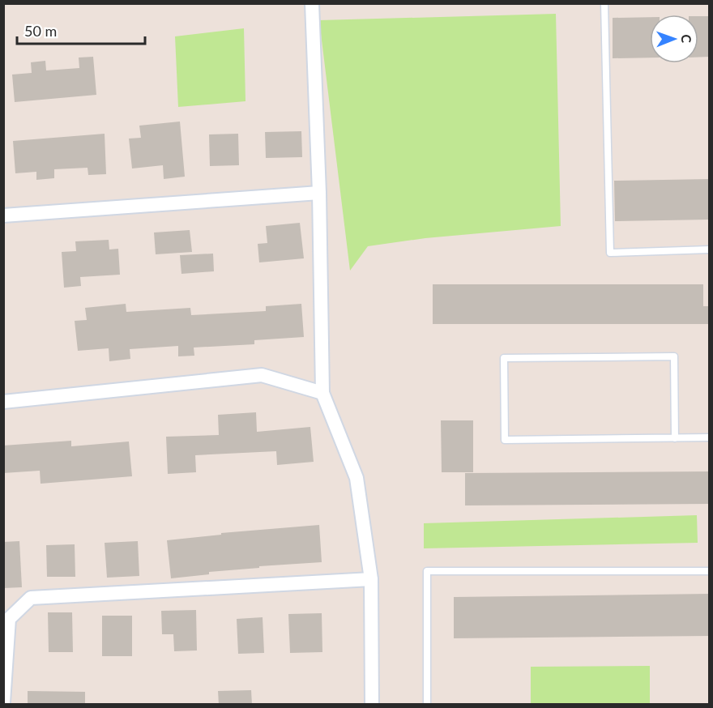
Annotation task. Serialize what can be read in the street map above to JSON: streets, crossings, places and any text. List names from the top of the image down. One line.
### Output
{"scale_bar":"50 m","north":"right"}
